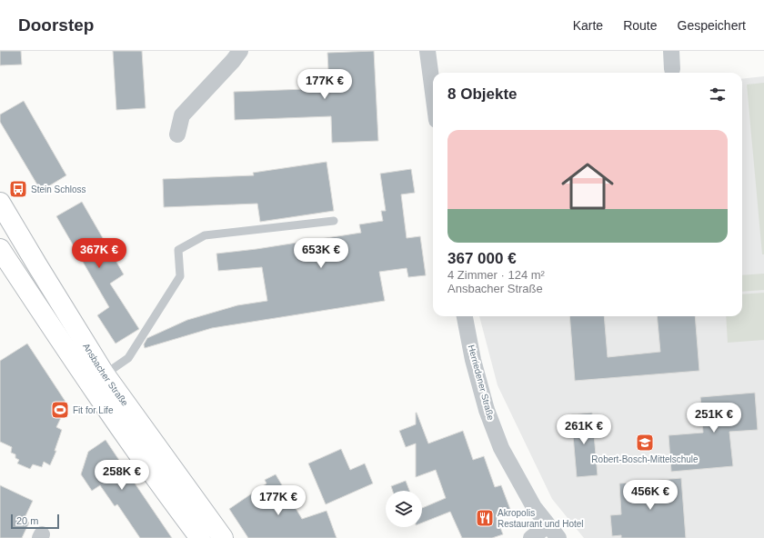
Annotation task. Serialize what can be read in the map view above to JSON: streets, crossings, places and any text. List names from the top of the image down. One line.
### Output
{"streets":{"main road":["Ansbacher Straße"],"street":["Herriedener Straße"]},"places":{"bus stop":["Stein Schloss"],"sports":["Fit for Life"],"school or university":["Robert-Bosch-Mittelschule"],"restaurant":["Akropolis Restaurant und Hotel"]},"scale_bar":"20 m","page":{"header":"Doorstep","nav":["Karte","Route","Gespeichert"],"price":["177K €","367K €","653K €","251K €","261K €","258K €","456K €","177K €"],"heading":"8 Objekte","list":[{"name":"367 000 €","note":"4 Zimmer · 124 m² · Ansbacher Straße"}],"scale":"20 m"}}
